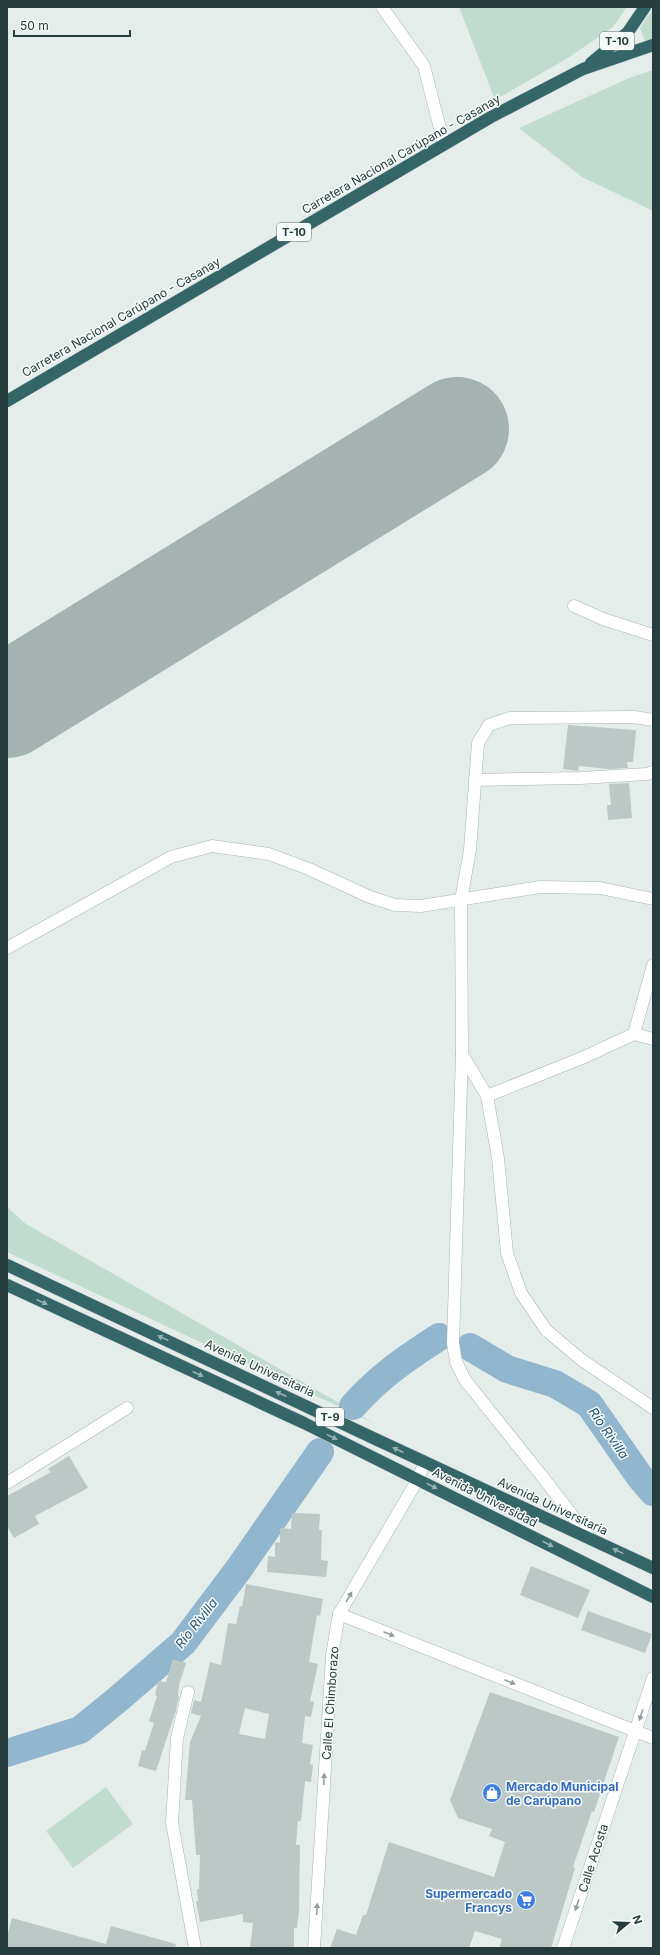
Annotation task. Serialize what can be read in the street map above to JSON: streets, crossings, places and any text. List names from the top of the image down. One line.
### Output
{"streets":{"highway":["T-10","Carretera Nacional Carúpano - Casanay","Avenida Universitaria","T-9","Avenida Universidad"],"street":["Calle El Chimborazo","Calle Acosta"]},"crossings":[["Avenida Universitaria","Calle El Chimborazo"],["Avenida Universidad","Calle El Chimborazo"]],"one_way":["Avenida Universitaria","Avenida Universidad","Calle El Chimborazo","Calle Acosta"],"water":["Río Rivilla"],"places":{"shop":["Mercado Municipal de Carúpano"],"supermarket":["Supermercado Francys"]},"scale_bar":"50 m","north":"right"}
